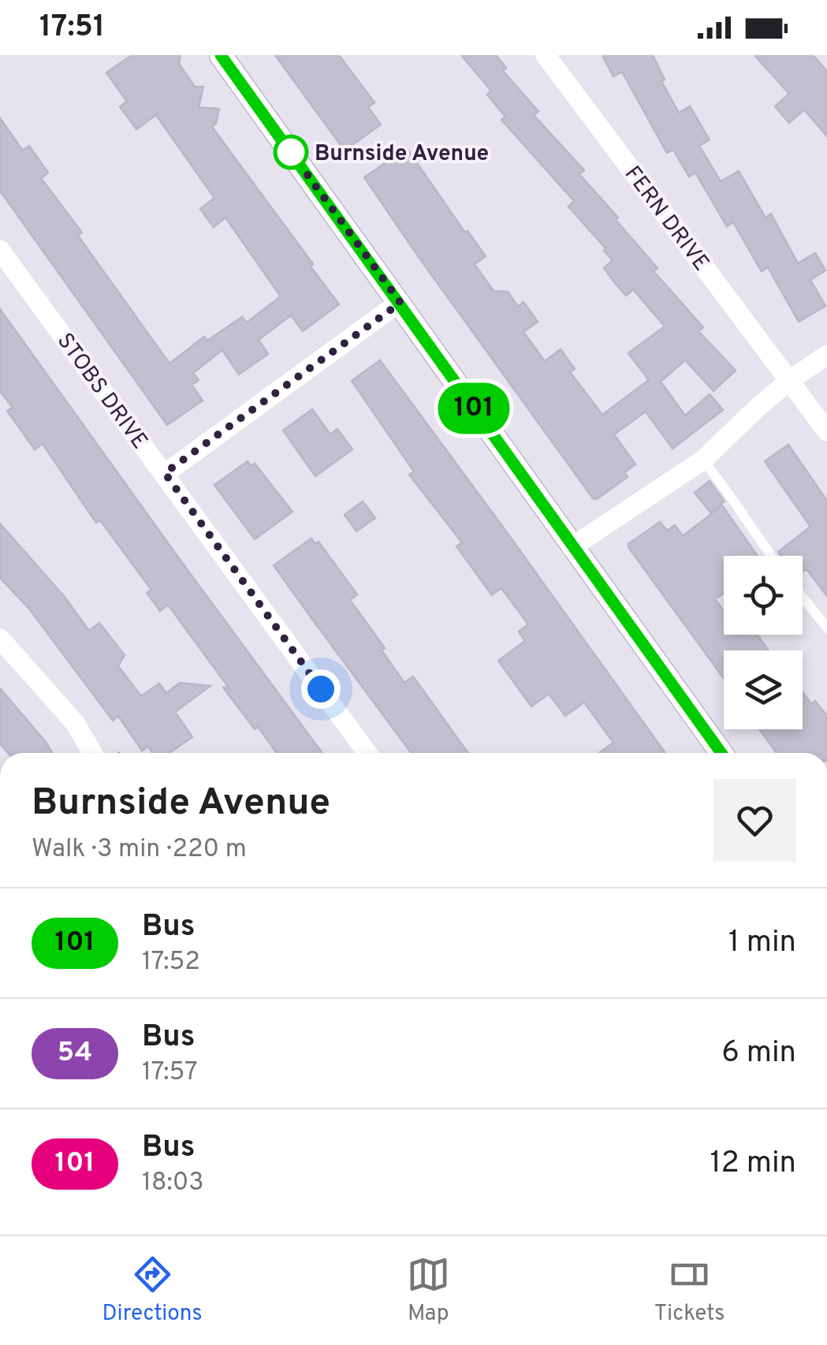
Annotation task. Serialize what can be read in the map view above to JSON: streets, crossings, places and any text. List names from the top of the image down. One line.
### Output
{"streets":{"street":["FERN DRIVE","STOBS DRIVE"]},"places":["Burnside Avenue"],"lines":["bus line 101"],"page":{"status":"17:51","on_map":"101","heading":["Burnside Avenue","Walk · 3 min · 220 m"],"list":[{"mark":"101","name":"Bus","note":"17:52","value":"1 min"},{"mark":"54","name":"Bus","note":"17:57","value":"6 min"},{"mark":"101","name":"Bus","note":"18:03","value":"12 min"}],"tabs":["Directions","Map","Tickets"]}}
